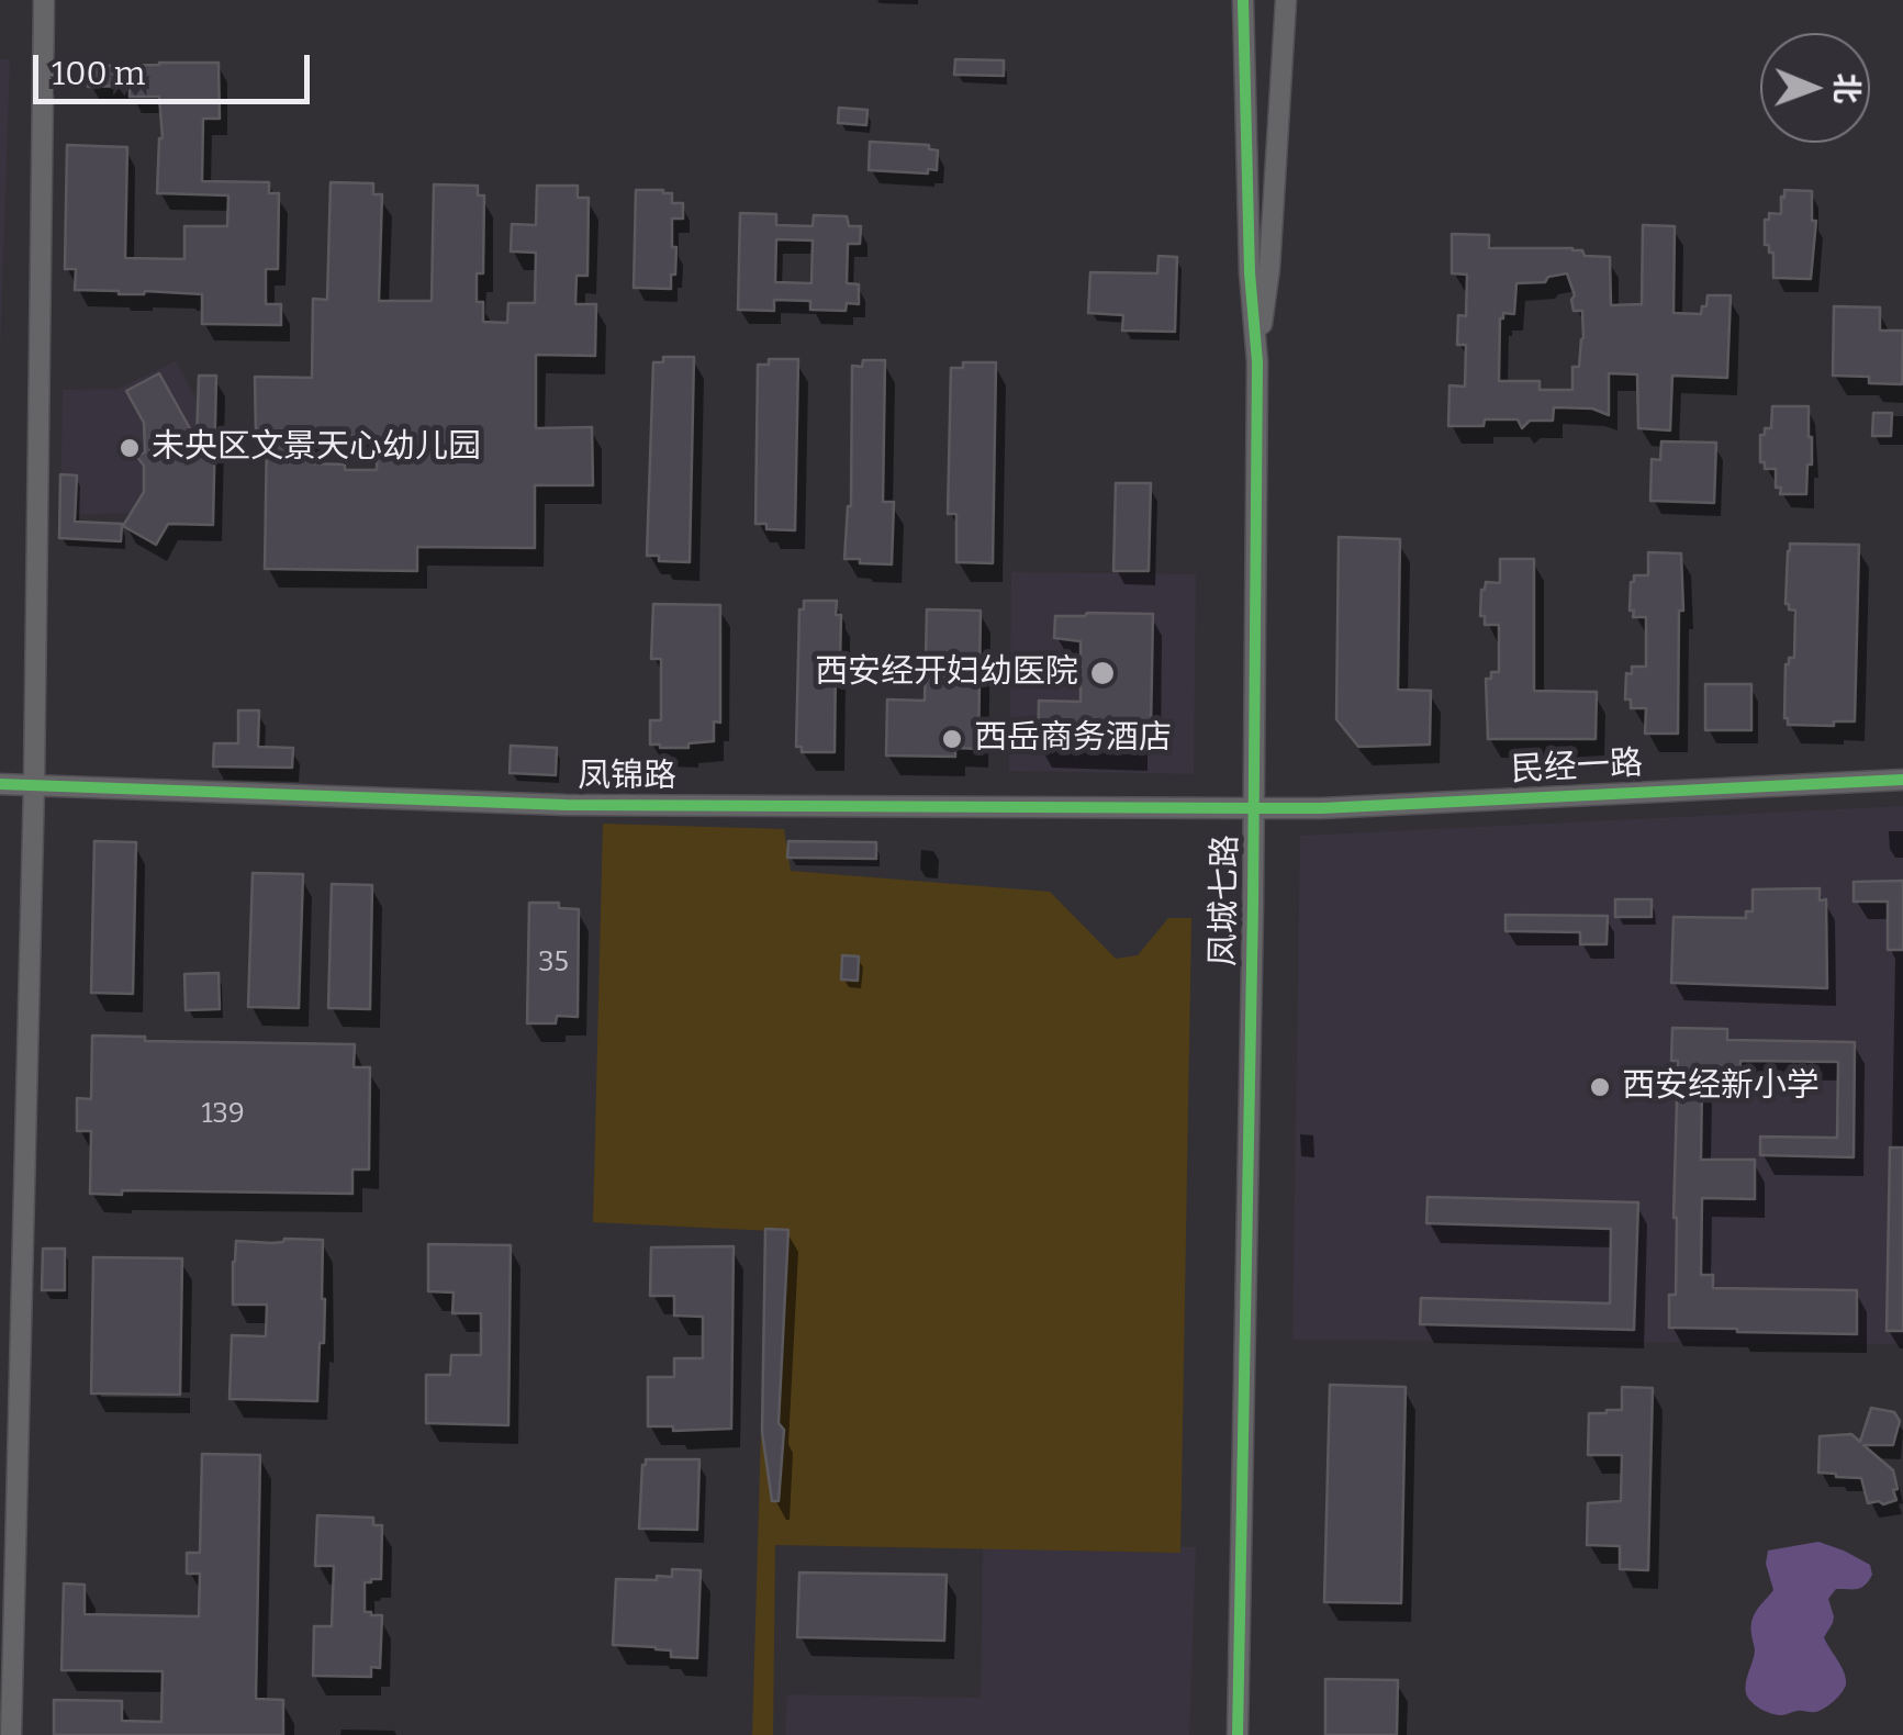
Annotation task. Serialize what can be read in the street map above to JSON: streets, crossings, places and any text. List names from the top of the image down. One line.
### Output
{"streets":{"street":["民经一路","凤锦路","凤城七路"]},"crossings":[["民经一路","凤锦路"],["民经一路","凤城七路"],["凤锦路","凤城七路"]],"places":["未央区文景天心幼儿园","西安经开妇幼医院","西岳商务酒店","西安经新小学"],"house_numbers":["35","139"],"scale_bar":"100 m","north":"right"}
